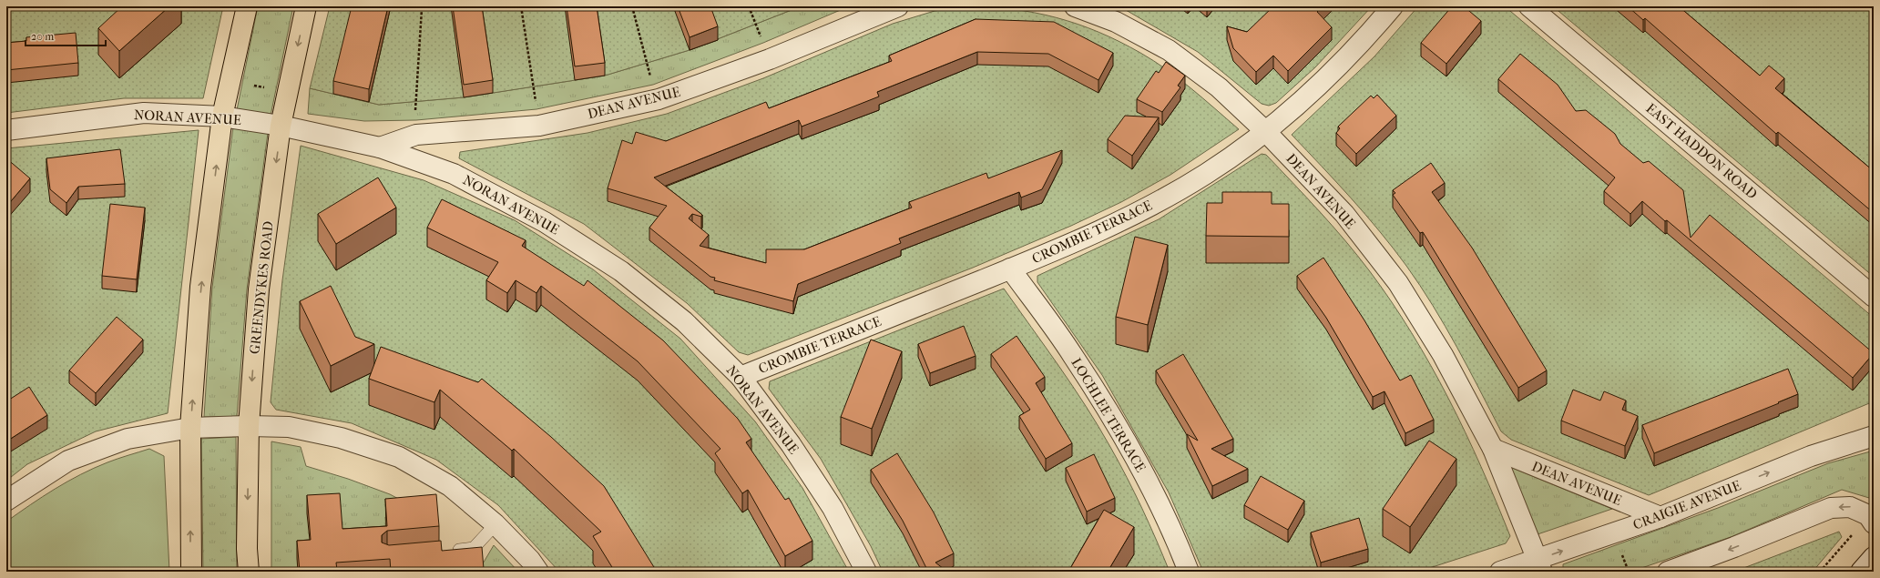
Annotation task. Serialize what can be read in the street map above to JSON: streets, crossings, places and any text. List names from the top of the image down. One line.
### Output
{"streets":{"highway":["GREENDYKES ROAD"],"street":["DEAN AVENUE","NORAN AVENUE","EAST HADDON ROAD","CROMBIE TERRACE","LOCHLEE TERRACE","CRAIGIE AVENUE"]},"crossings":[["DEAN AVENUE","NORAN AVENUE"],["DEAN AVENUE","CROMBIE TERRACE"],["DEAN AVENUE","CRAIGIE AVENUE"],["NORAN AVENUE","CROMBIE TERRACE"],["NORAN AVENUE","GREENDYKES ROAD"],["CROMBIE TERRACE","LOCHLEE TERRACE"]],"scale_bar":"20 m"}
